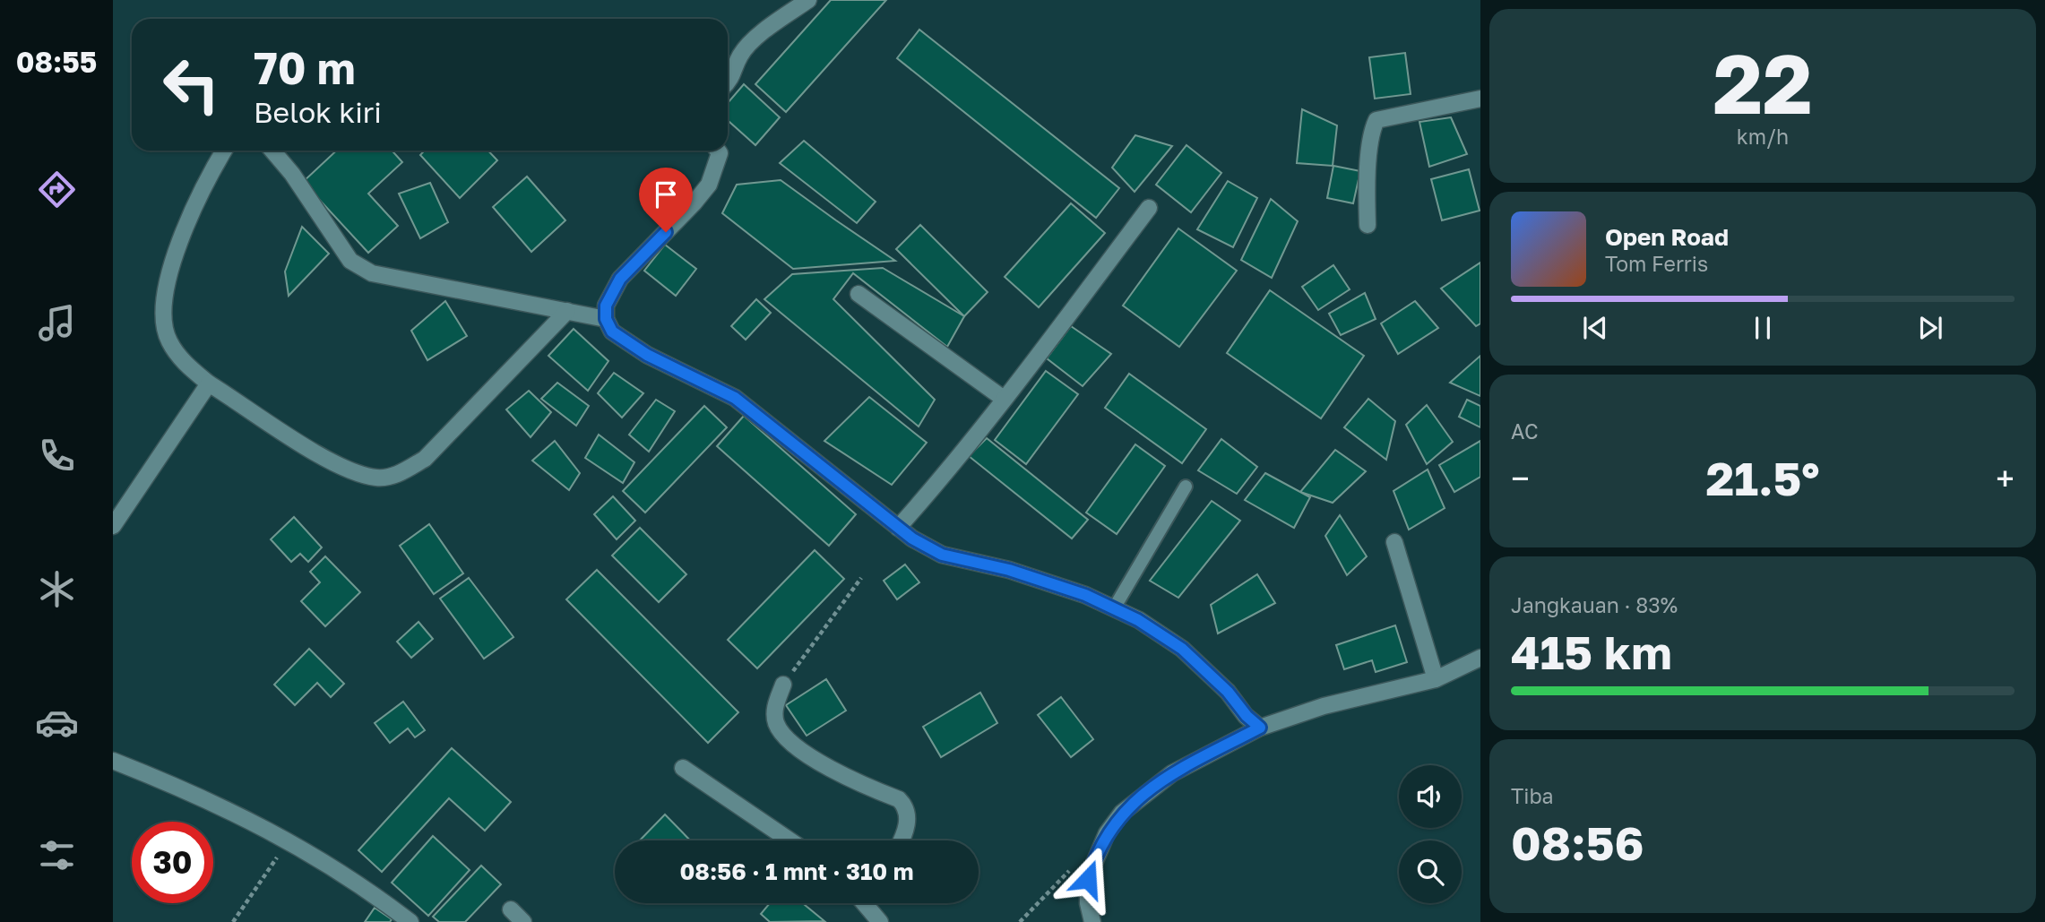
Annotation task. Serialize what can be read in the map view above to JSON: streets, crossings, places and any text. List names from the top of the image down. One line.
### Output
{"page":{"tabs":"08:55","tile":[["22","km/h"],"AC",["Jangkauan · 83%","415 km"],["Tiba","08:56"]],"turn":["70 m","Belok kiri"],"song":["Open Road","Tom Ferris"],"heat":["−","21.5°","+"],"limit":"30","trip":"08:56 · 1 mnt · 310 m"}}
